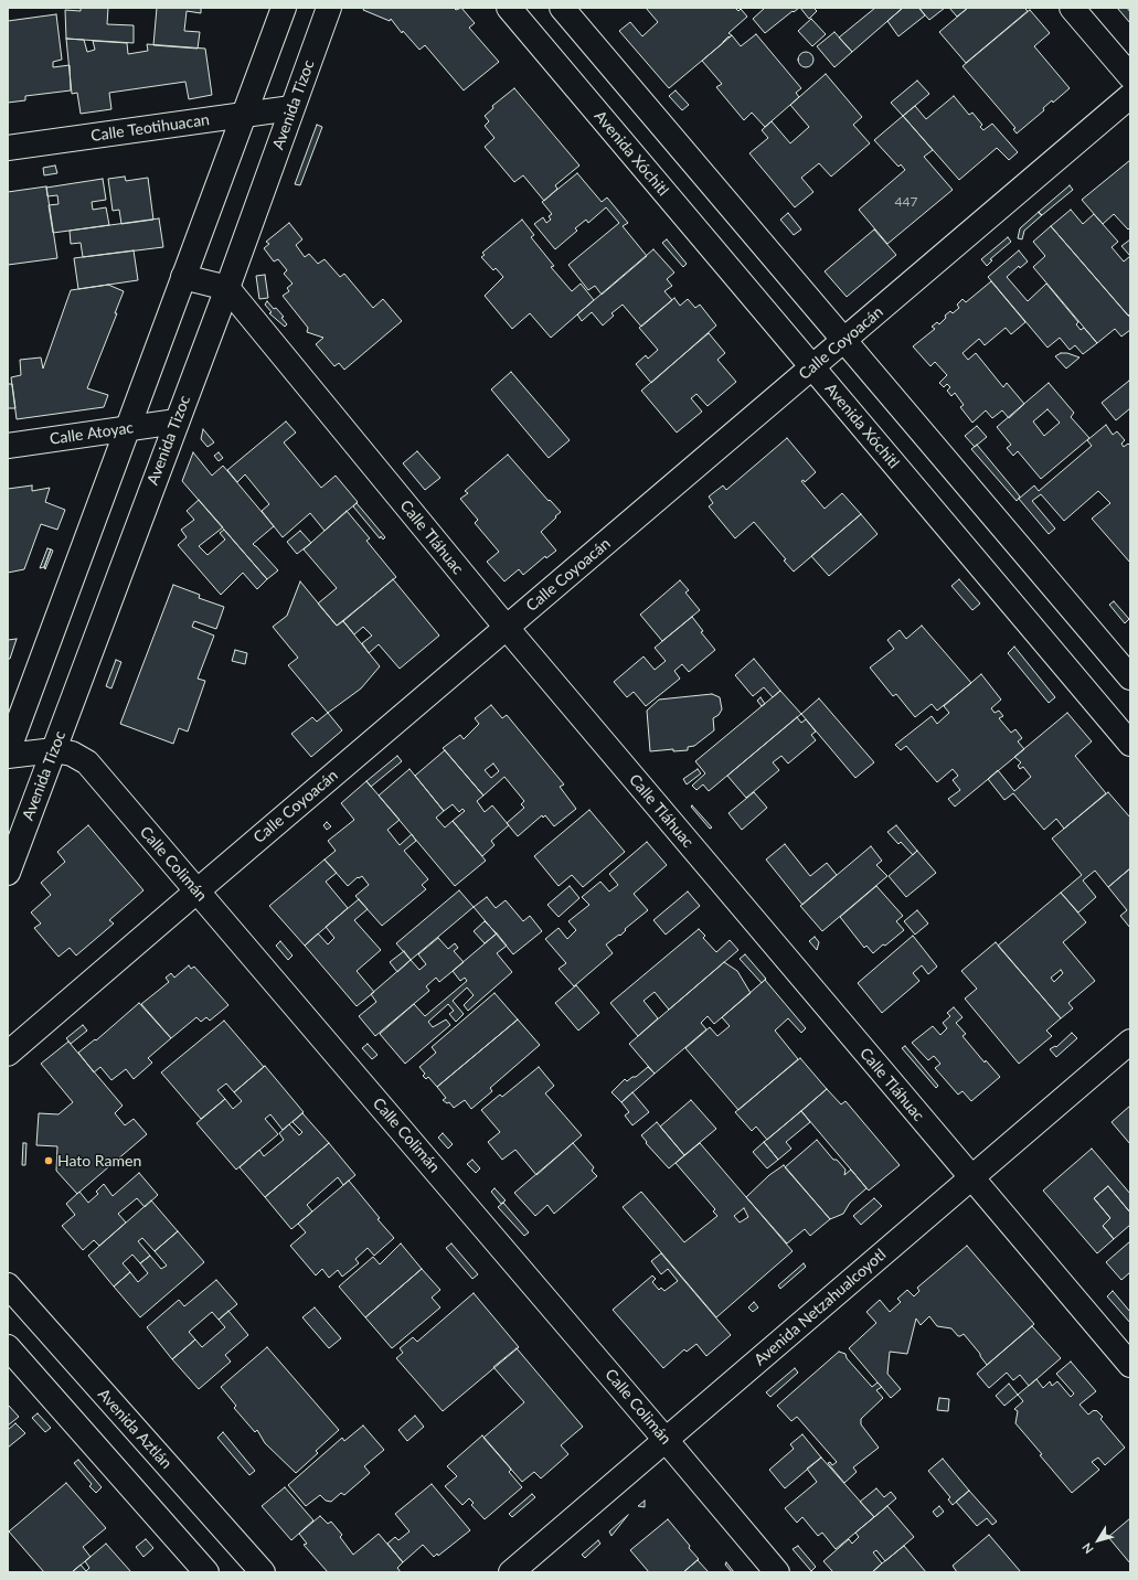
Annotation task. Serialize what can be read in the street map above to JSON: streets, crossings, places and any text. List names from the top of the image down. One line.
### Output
{"streets":{"street":["Avenida Tizoc","Calle Teotihuacan","Avenida Xóchitl","Calle Coyoacán","Calle Atoyac","Calle Tláhuac","Calle Colimán","Avenida Netzahualcoyotl","Avenida Aztlán"]},"crossings":[["Avenida Tizoc","Calle Teotihuacan"],["Avenida Tizoc","Calle Atoyac"],["Avenida Tizoc","Calle Tláhuac"],["Avenida Tizoc","Calle Colimán"],["Avenida Xóchitl","Calle Coyoacán"],["Calle Coyoacán","Calle Tláhuac"],["Calle Coyoacán","Calle Colimán"],["Calle Tláhuac","Avenida Netzahualcoyotl"],["Calle Colimán","Avenida Netzahualcoyotl"]],"places":["Hato Ramen"],"house_numbers":["447"],"north":"bottom left"}
